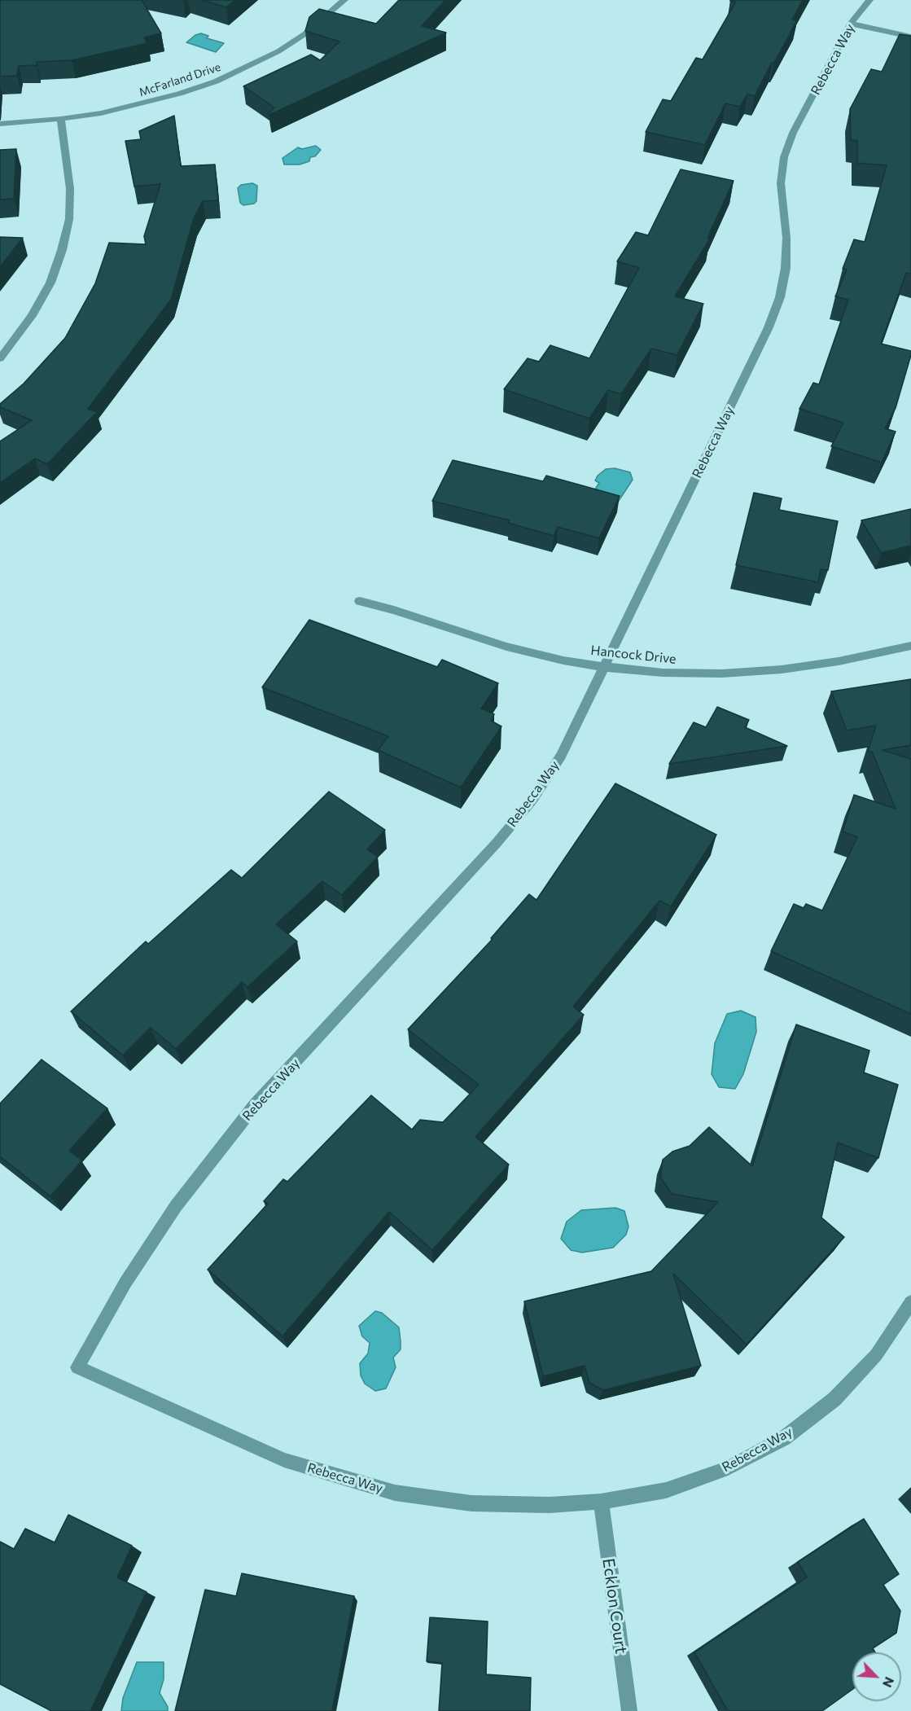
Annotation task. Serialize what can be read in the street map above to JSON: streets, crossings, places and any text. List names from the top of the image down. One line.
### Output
{"streets":{"street":["Rebecca Way","McFarland Drive","Hancock Drive","Ecklon Court"]},"crossings":[["Rebecca Way","Hancock Drive"],["Rebecca Way","Ecklon Court"]],"north":"bottom right"}
